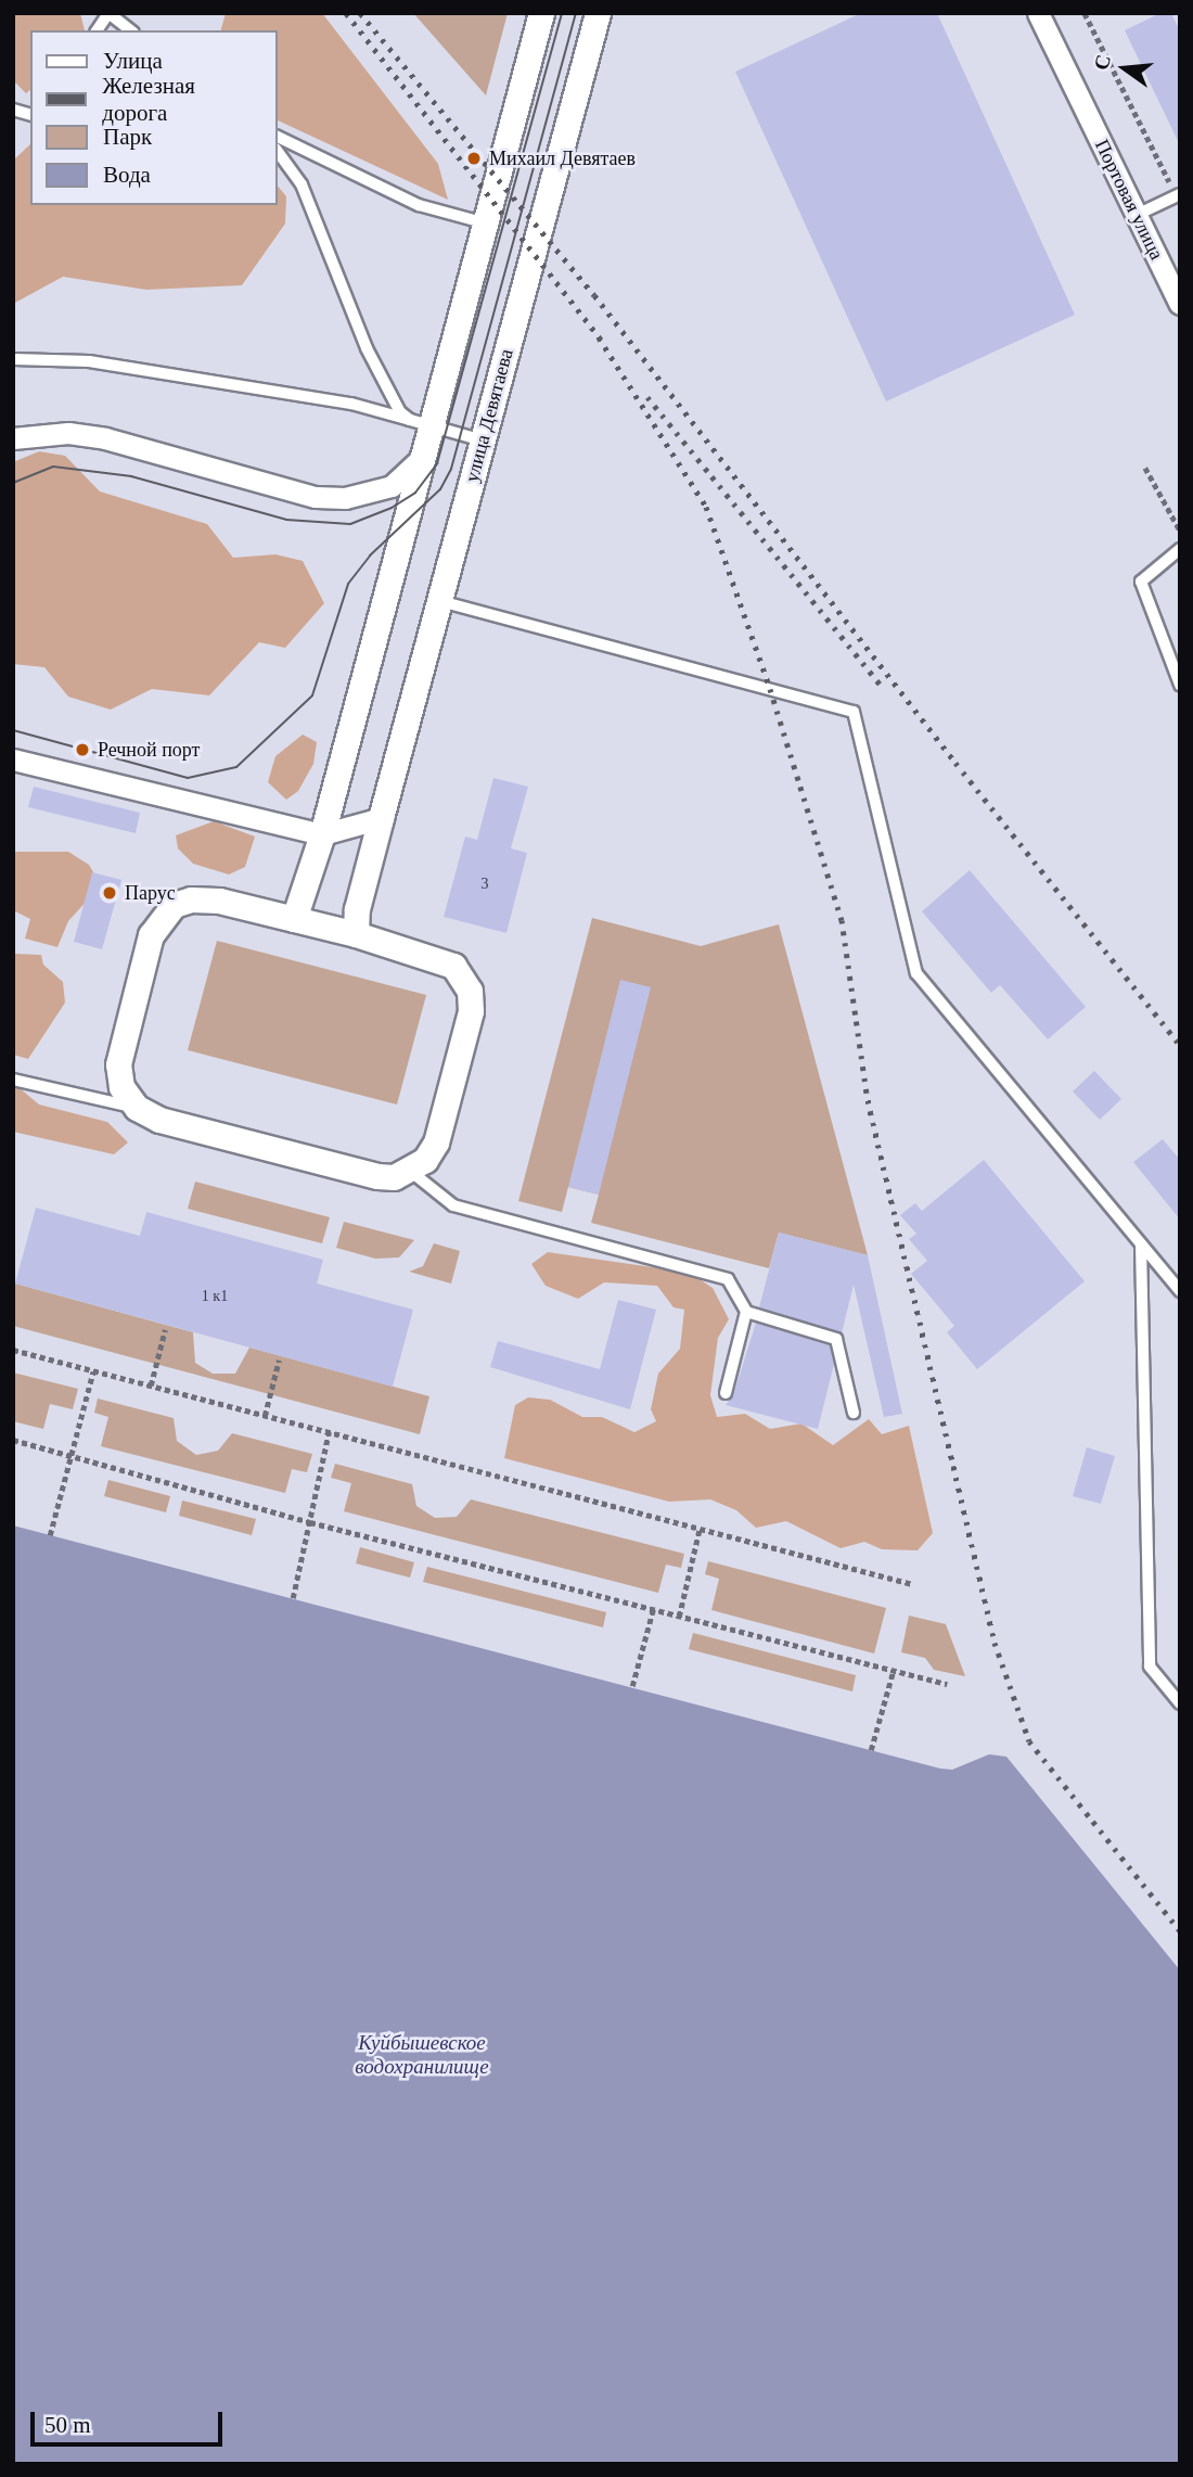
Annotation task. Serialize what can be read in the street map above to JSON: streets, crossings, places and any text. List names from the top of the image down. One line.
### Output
{"streets":{"street":["Портовая улица","улица Девятаева"]},"water":["Куйбышевское водохранилище"],"places":["Михаил Девятаев","Речной порт","Парус"],"house_numbers":["3","1 к1"],"legend":["Улица","Железная дорога","Парк","Вода"],"scale_bar":"50 m","north":"left"}
